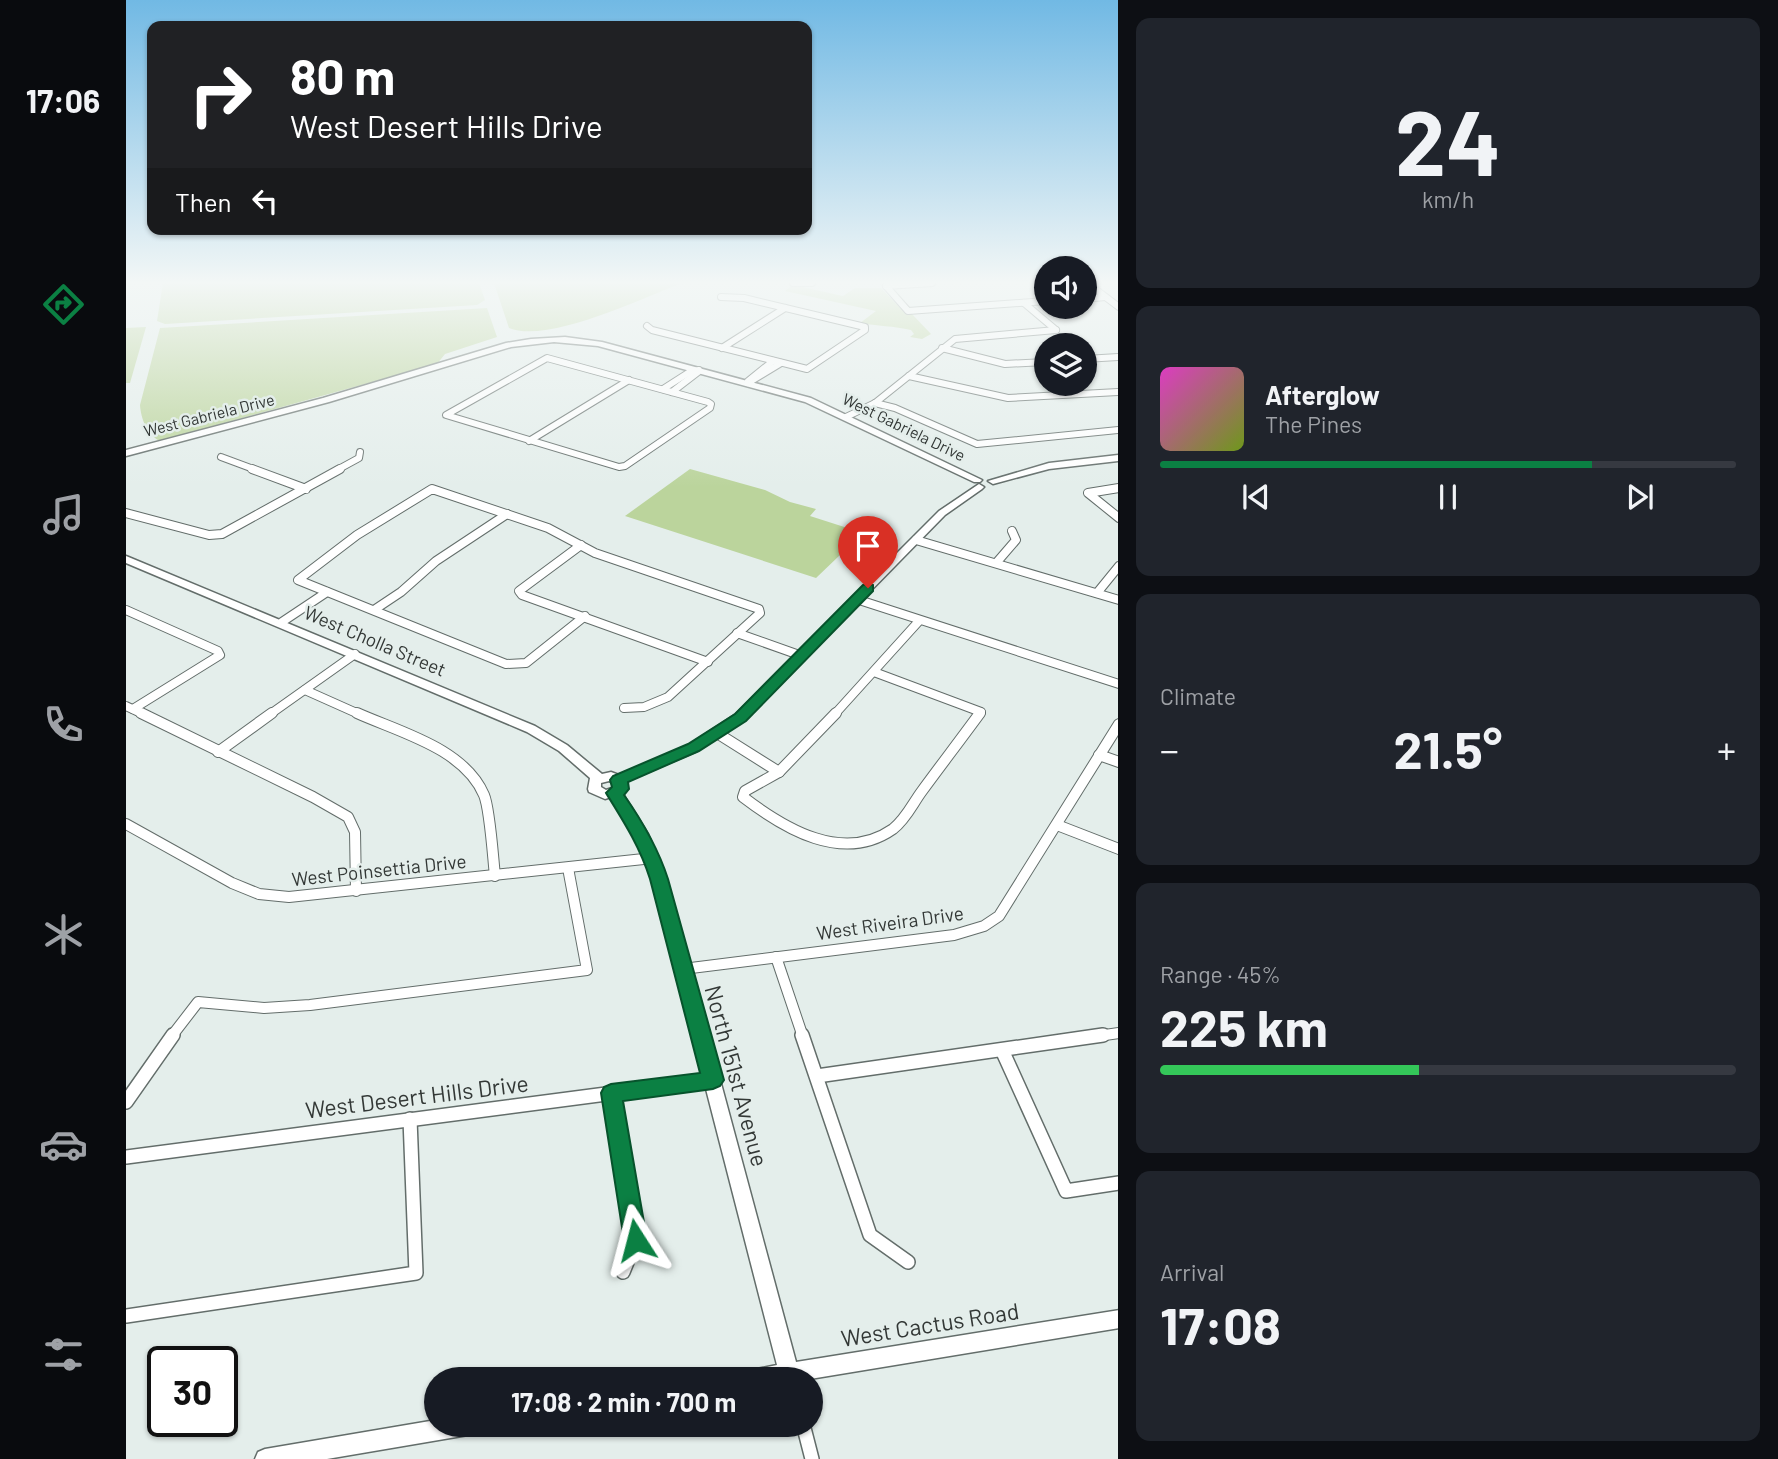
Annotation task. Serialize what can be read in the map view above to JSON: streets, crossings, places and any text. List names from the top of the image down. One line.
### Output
{"streets":{"street":["West Gabriela Drive","West Cholla Street","West Poinsettia Drive","West Riveira Drive","North 151st Avenue","West Desert Hills Drive","West Cactus Road"]},"crossings":[["West Cholla Street","North 151st Avenue"],["West Poinsettia Drive","North 151st Avenue"],["West Riveira Drive","North 151st Avenue"],["North 151st Avenue","West Desert Hills Drive"]],"page":{"tabs":"17:06","tile":[["24","km/h"],"Climate",["Range · 45%","225 km"],["Arrival","17:08"]],"turn":["80 m","West Desert Hills Drive"],"then":"Then","song":["Afterglow","The Pines"],"heat":["−","21.5°","+"],"limit":"30","trip":"17:08 · 2 min · 700 m"}}
